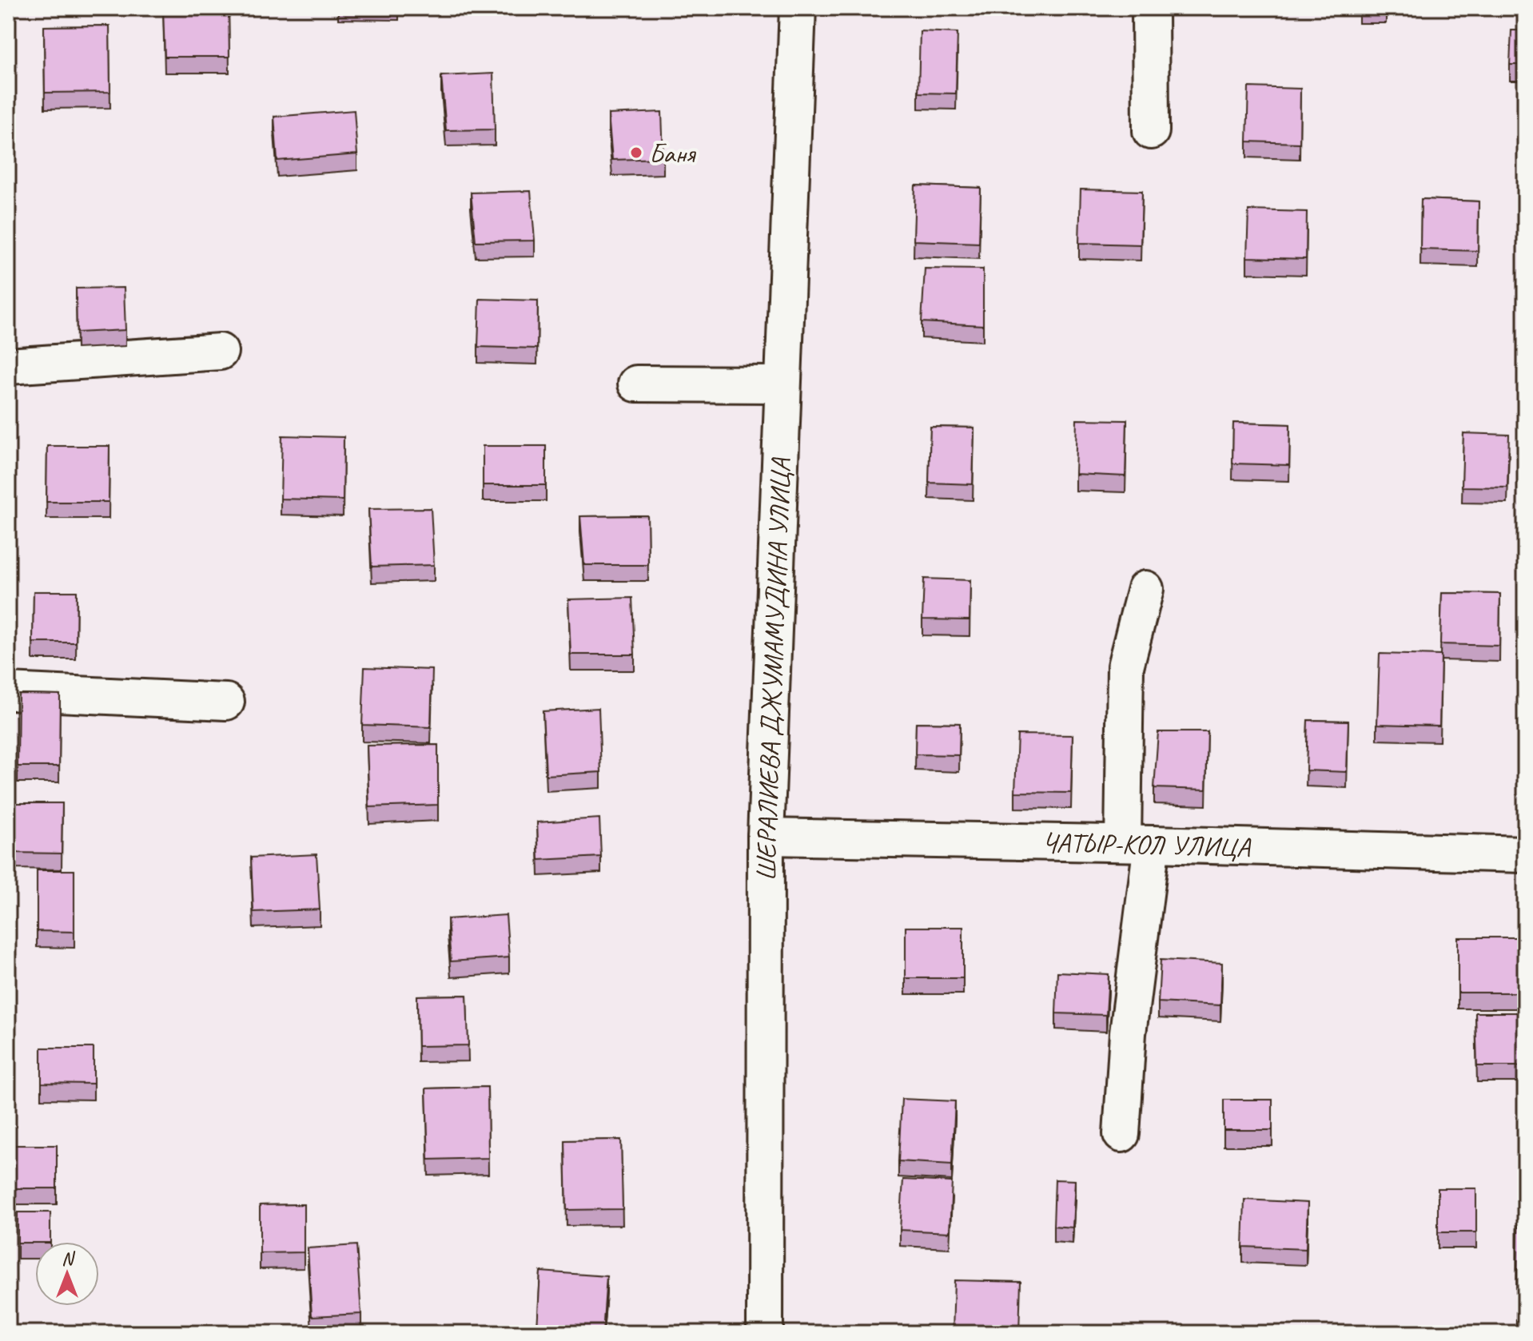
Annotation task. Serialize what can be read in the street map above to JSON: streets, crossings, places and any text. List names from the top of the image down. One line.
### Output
{"streets":{"street":["ШЕРАЛИЕВА ДЖУМАМУДИНА УЛИЦА","ЧАТЫР-КОЛ УЛИЦА"]},"crossings":[["ШЕРАЛИЕВА ДЖУМАМУДИНА УЛИЦА","ЧАТЫР-КОЛ УЛИЦА"]],"places":["Баня"],"north":"top"}
